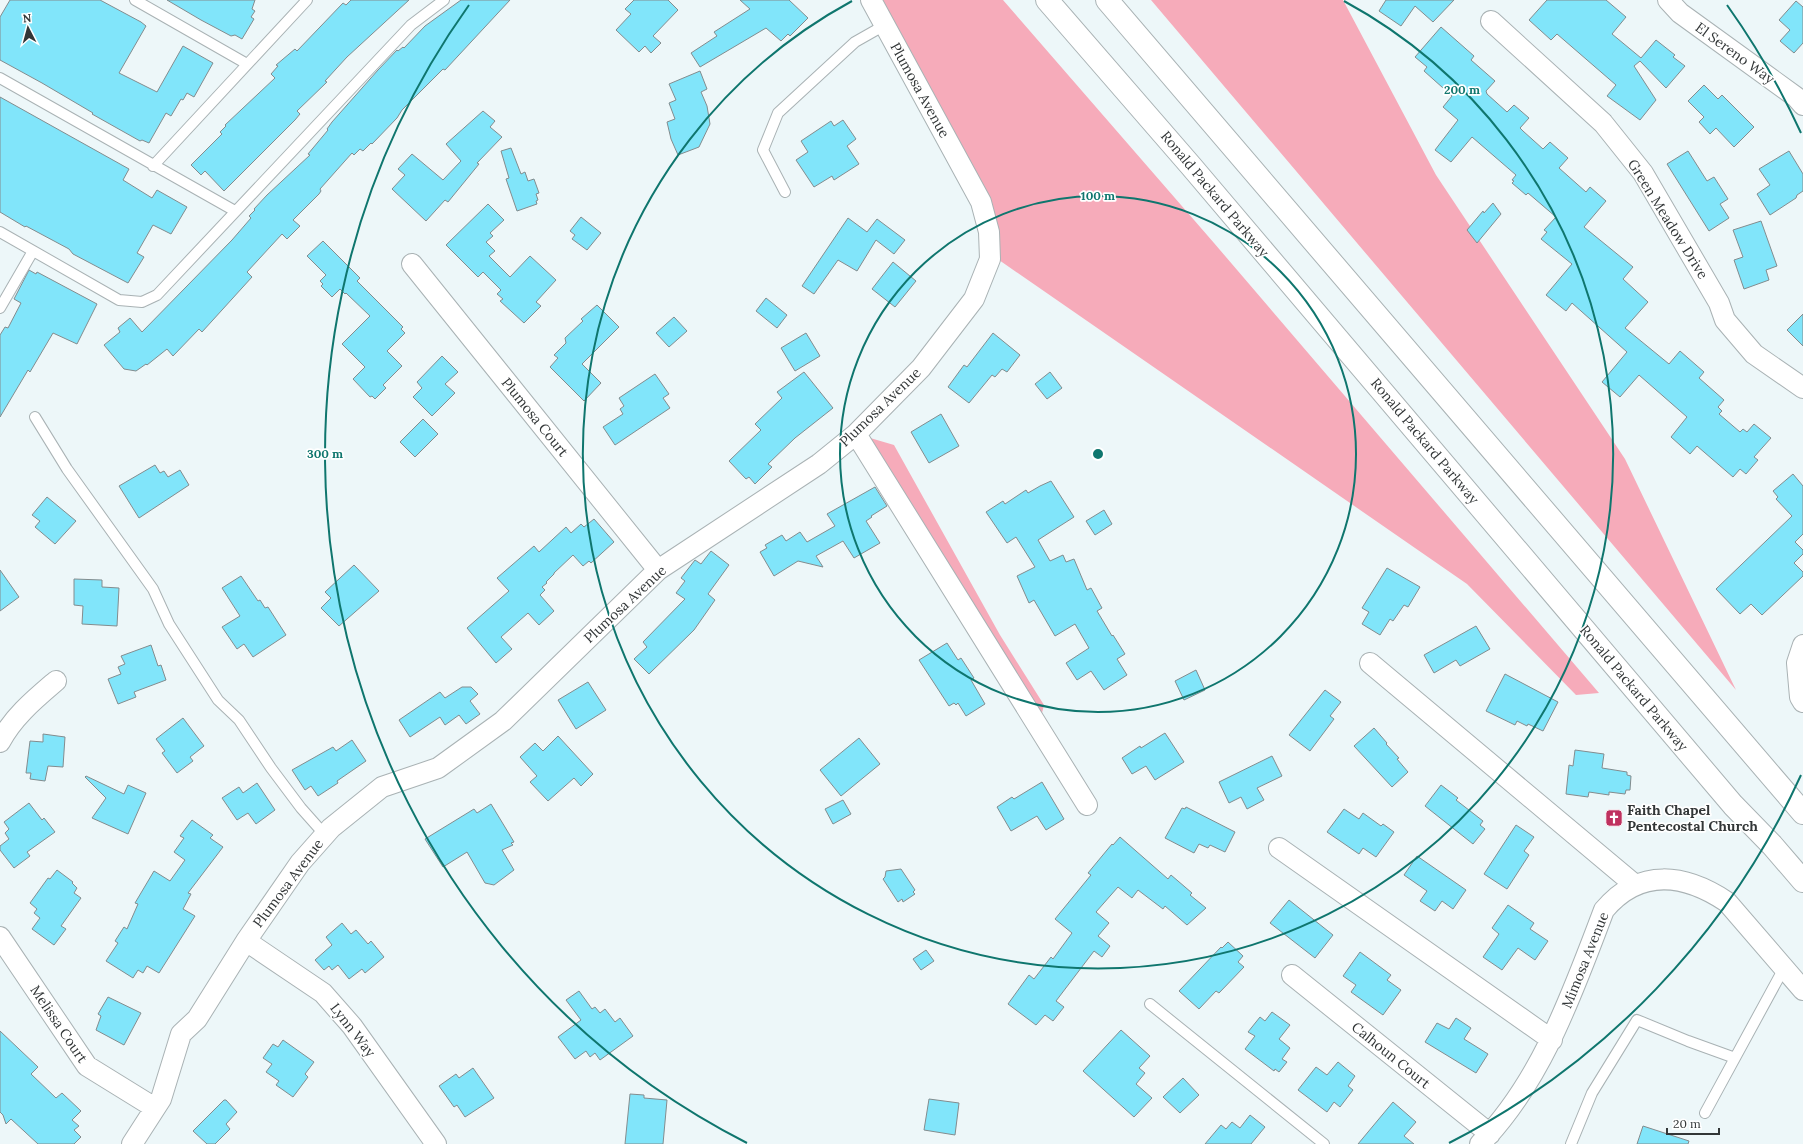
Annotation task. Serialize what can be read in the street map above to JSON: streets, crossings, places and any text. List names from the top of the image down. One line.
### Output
{"streets":{"highway":["Ronald Packard Parkway"],"street":["El Sereno Way","Plumosa Avenue","Green Meadow Drive","Plumosa Court","Mimosa Avenue","Melissa Court","Lynn Way","Calhoun Court"]},"crossings":[["Plumosa Avenue","Plumosa Court"],["Plumosa Avenue","Melissa Court"],["Plumosa Avenue","Lynn Way"],["Mimosa Avenue","Calhoun Court"]],"places":{"church":["Faith Chapel Pentecostal Church"]},"scale_bar":"20 m","north":"top","rings":["200 m","100 m","300 m"]}
